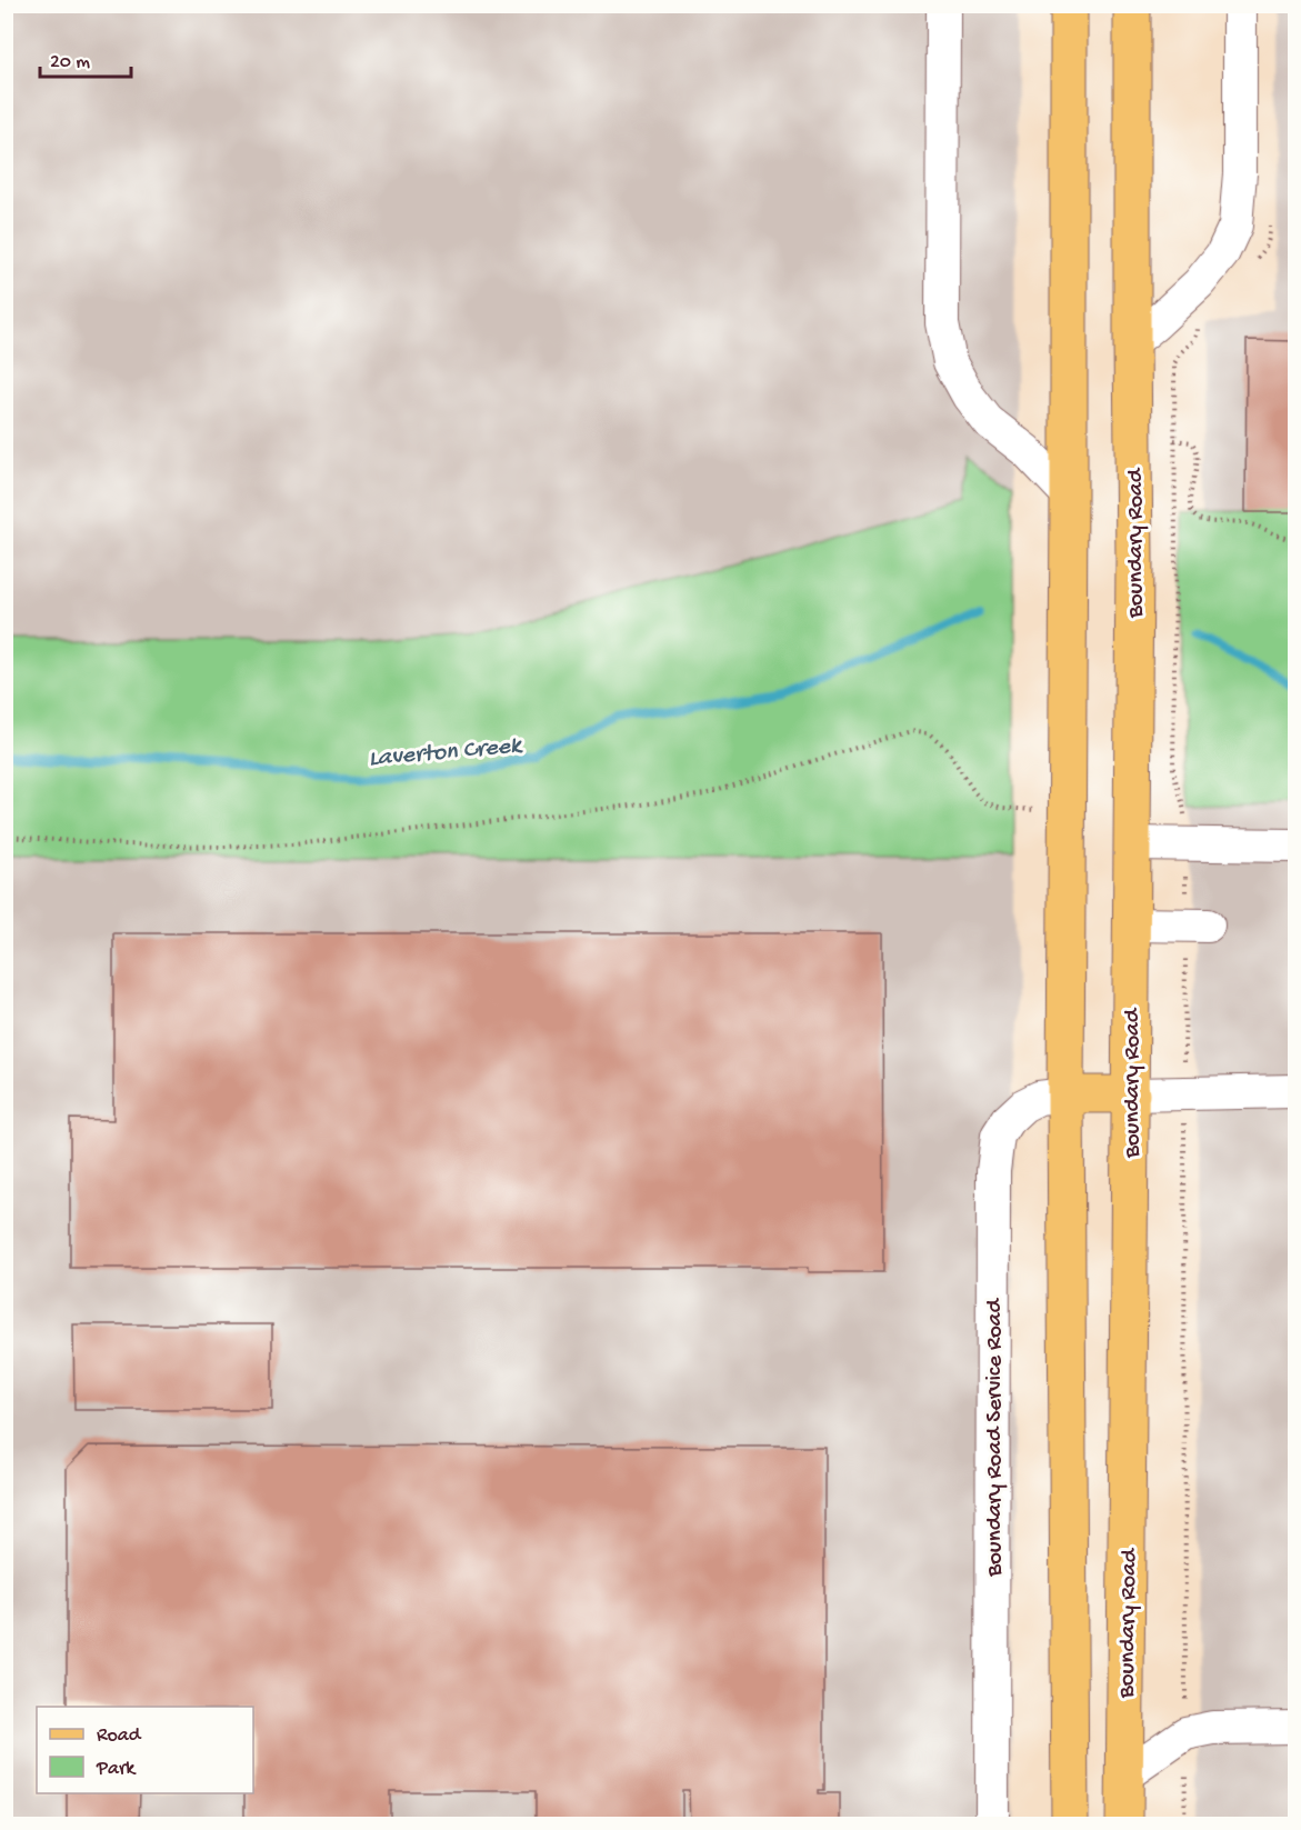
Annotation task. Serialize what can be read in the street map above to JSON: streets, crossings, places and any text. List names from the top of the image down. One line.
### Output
{"streets":{"main road":["Boundary Road"],"street":["Boundary Road Service Road"]},"water":["Laverton Creek"],"legend":["Road","Park"],"scale_bar":"20 m"}
